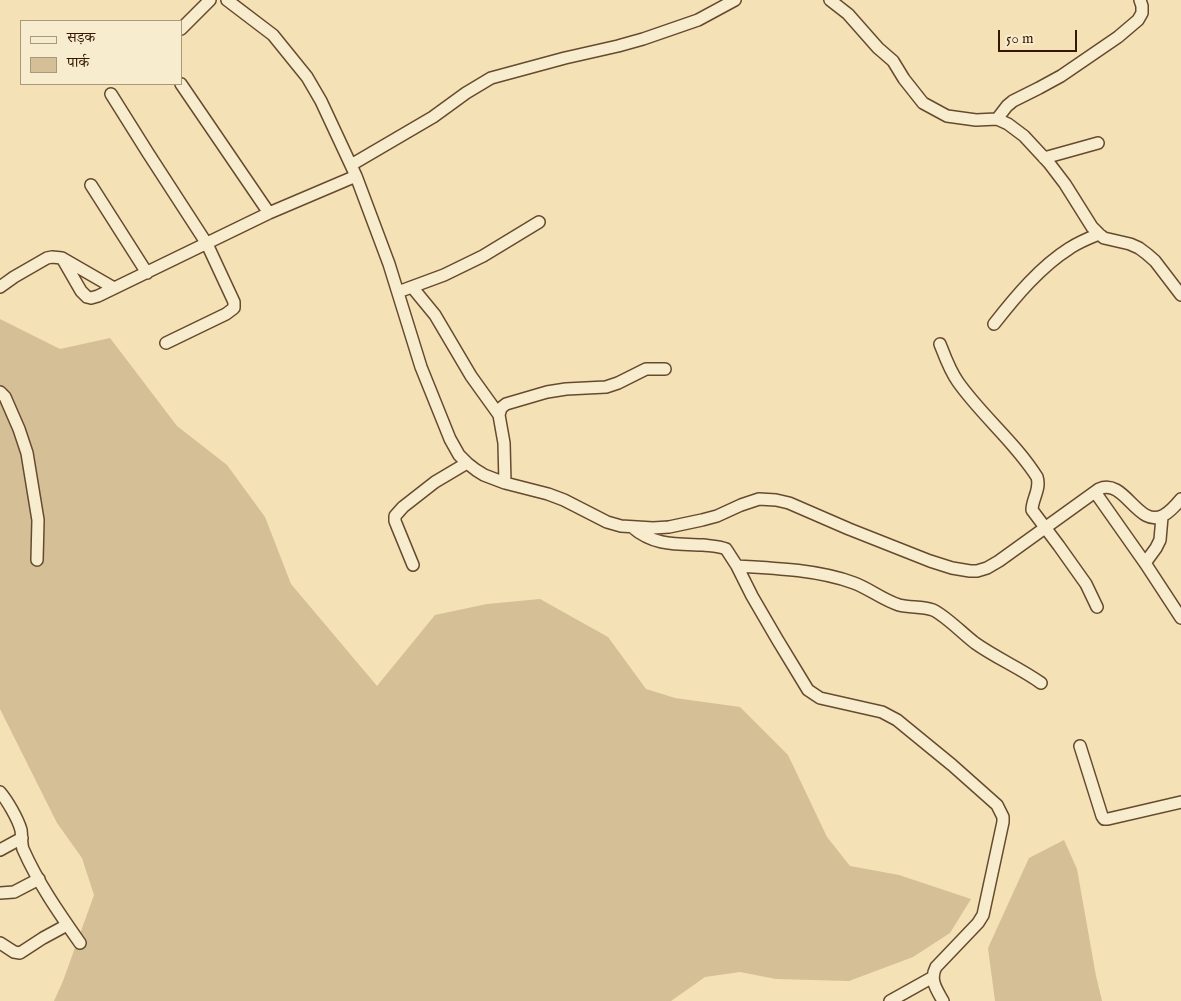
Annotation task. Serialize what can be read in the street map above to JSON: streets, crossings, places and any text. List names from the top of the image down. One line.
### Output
{"legend":["सड़क","पार्क"],"scale_bar":"50 m"}
